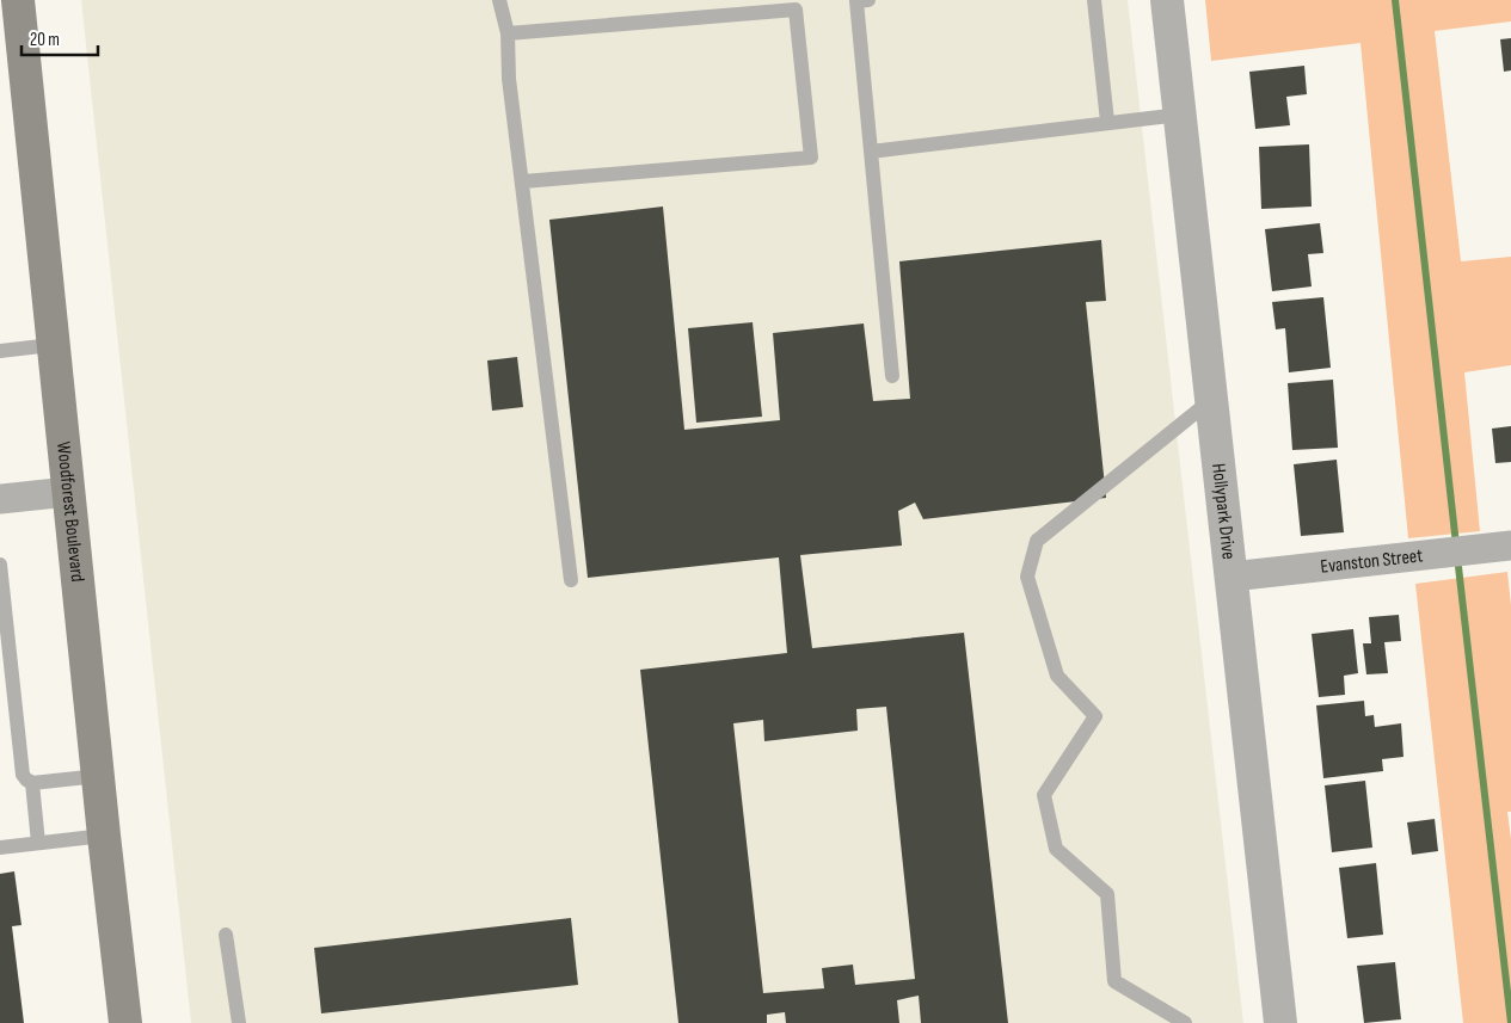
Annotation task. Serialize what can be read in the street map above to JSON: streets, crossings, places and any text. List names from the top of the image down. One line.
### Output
{"streets":{"main road":["Woodforest Boulevard"],"street":["Hollypark Drive","Evanston Street"]},"crossings":[["Hollypark Drive","Evanston Street"]],"scale_bar":"20 m"}
